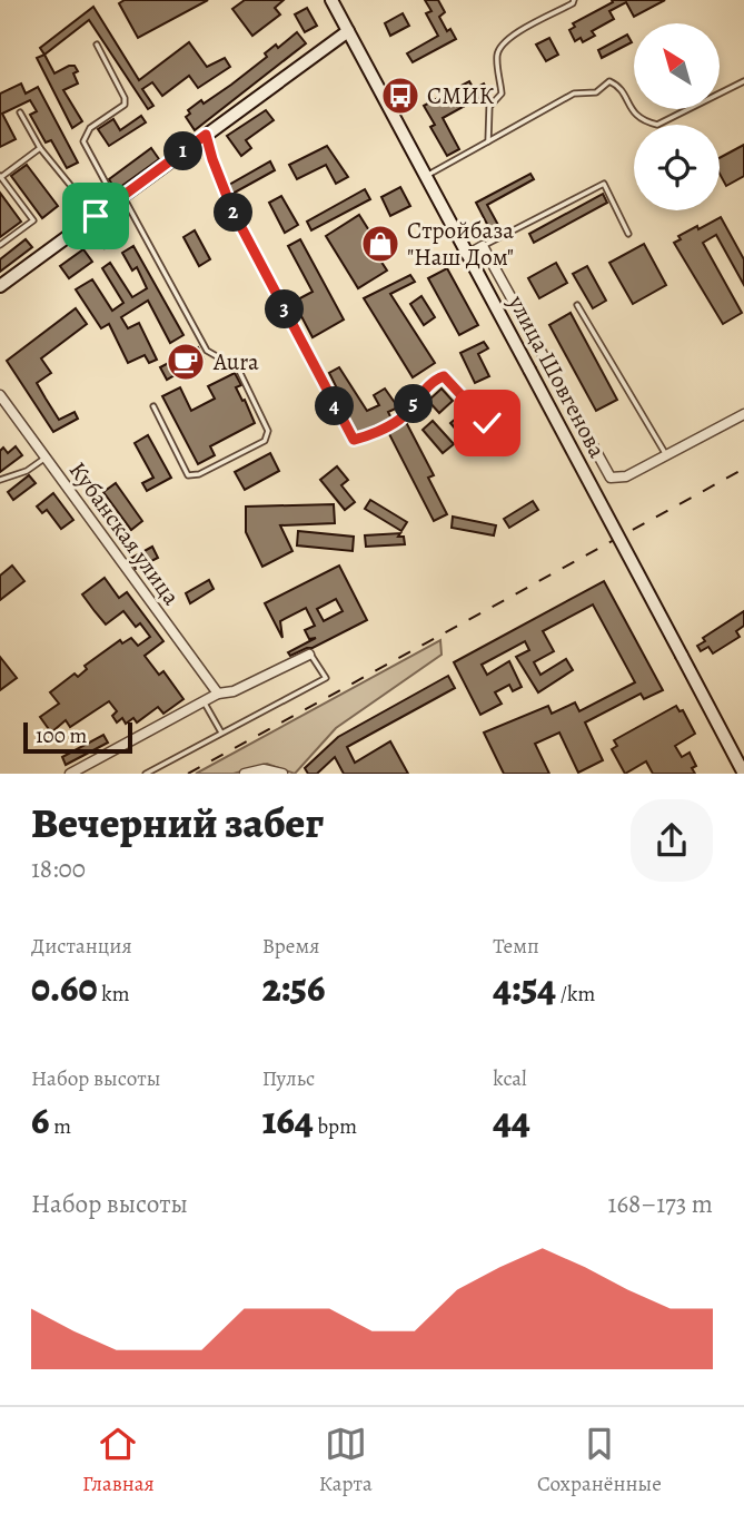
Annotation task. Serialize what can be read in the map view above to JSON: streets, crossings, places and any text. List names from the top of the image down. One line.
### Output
{"streets":{"street":["улица Шовгенова","Кубанская улица"]},"places":{"bus stop":["СМИК"],"shop":["Стройбаза \"Наш Дом\""],"cafe":["Aura"]},"scale_bar":"100 m","north":"top left","page":{"pins":["1","2","3","5","4"],"scale":"100 m","heading":["Вечерний забег","18:00"],"stats":[["Дистанция","0.60 km"],["Время","2:56"],["Темп","4:54 /km"],["Набор высоты","6 m"],["Пульс","164 bpm"],["kcal","44"]],"chart":["Набор высоты","168–173 m"],"tabs":["Главная","Карта","Сохранённые"]}}
